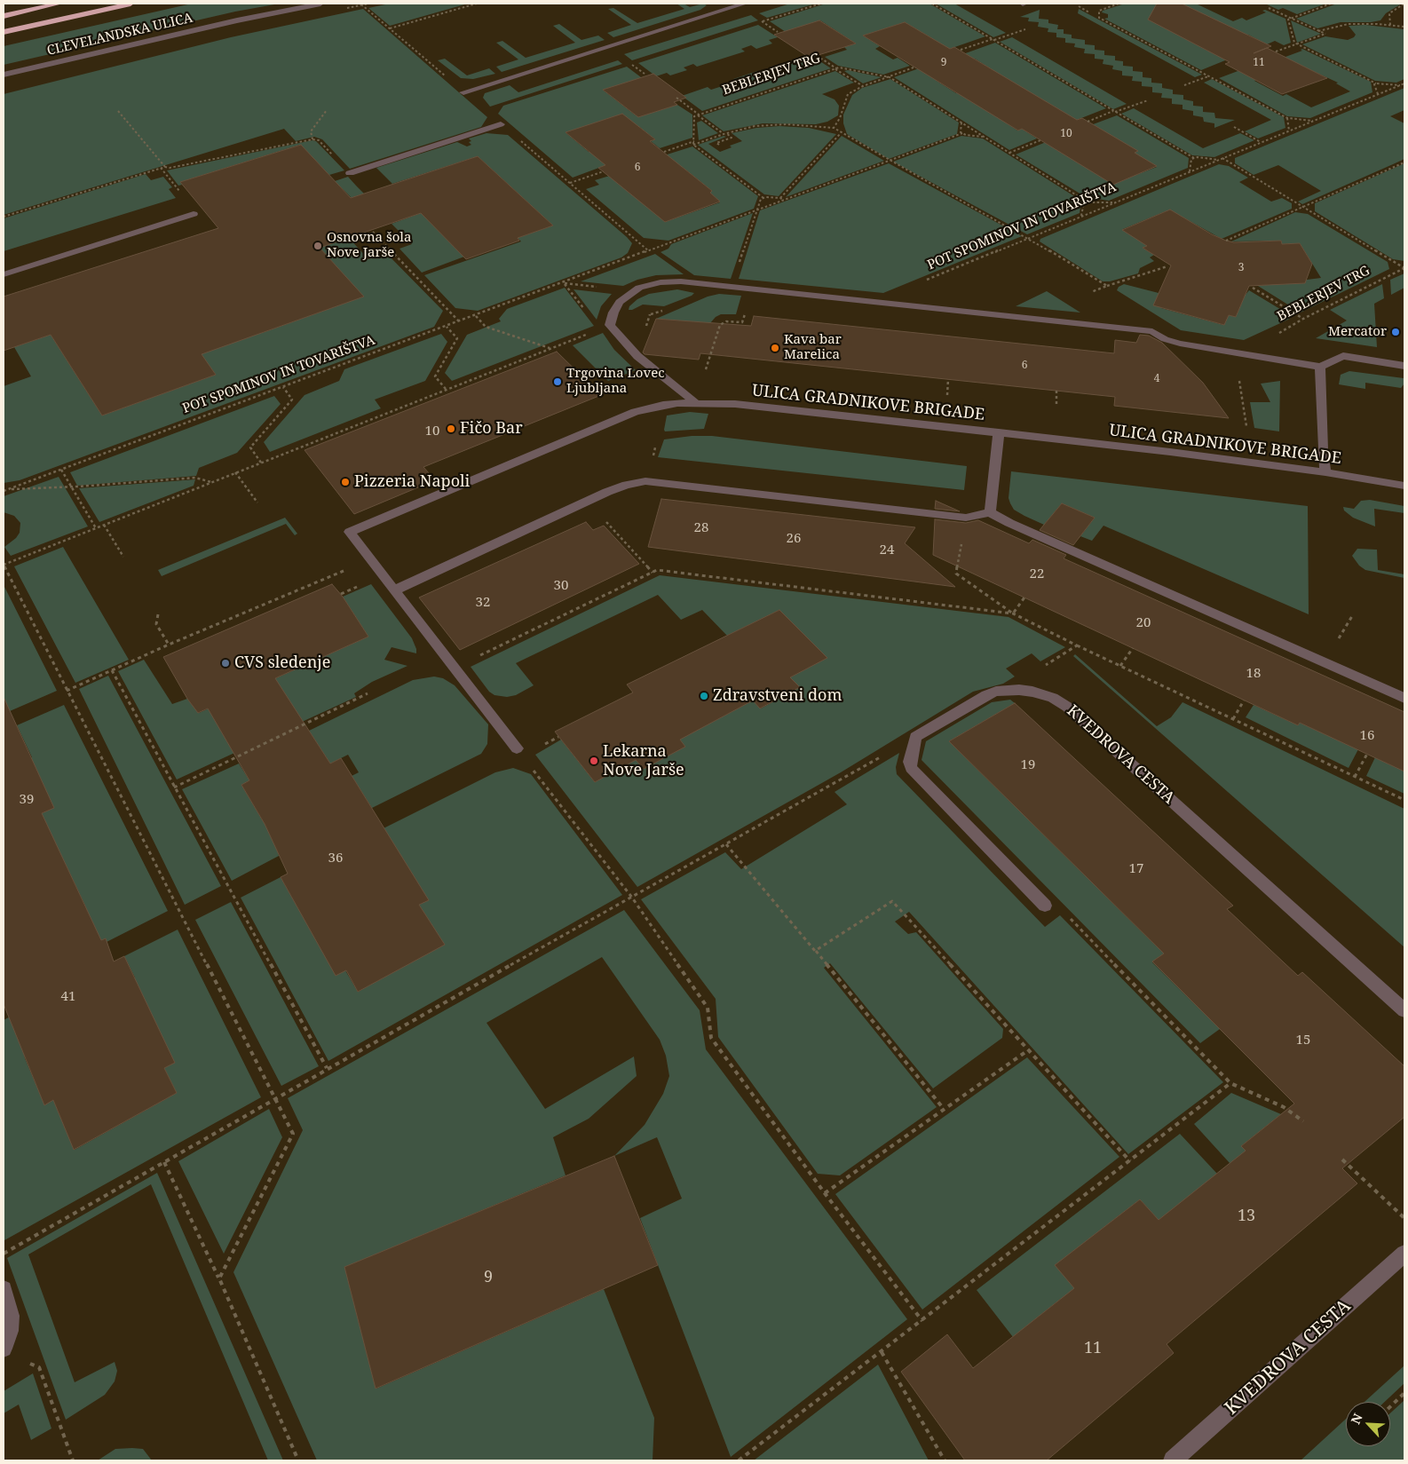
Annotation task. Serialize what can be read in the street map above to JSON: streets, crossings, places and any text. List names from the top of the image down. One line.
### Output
{"streets":{"street":["CLEVELANDSKA ULICA","ULICA GRADNIKOVE BRIGADE","KVEDROVA CESTA"],"path":["BEBLERJEV TRG","POT SPOMINOV IN TOVARIŠTVA"]},"crossings":[["BEBLERJEV TRG","POT SPOMINOV IN TOVARIŠTVA"]],"places":["Osnovna šola Nove Jarše","Mercator","Kava bar Marelica","Trgovina Lovec Ljubljana","Fičo Bar","Pizzeria Napoli","CVS sledenje","Zdravstveni dom","Lekarna Nove Jarše"],"house_numbers":["9","11","10","6","3","6","4","10","28","26","24","22","30","32","20","18","16","19","39","36","17","41","15","13","9","11"],"north":"top left"}
